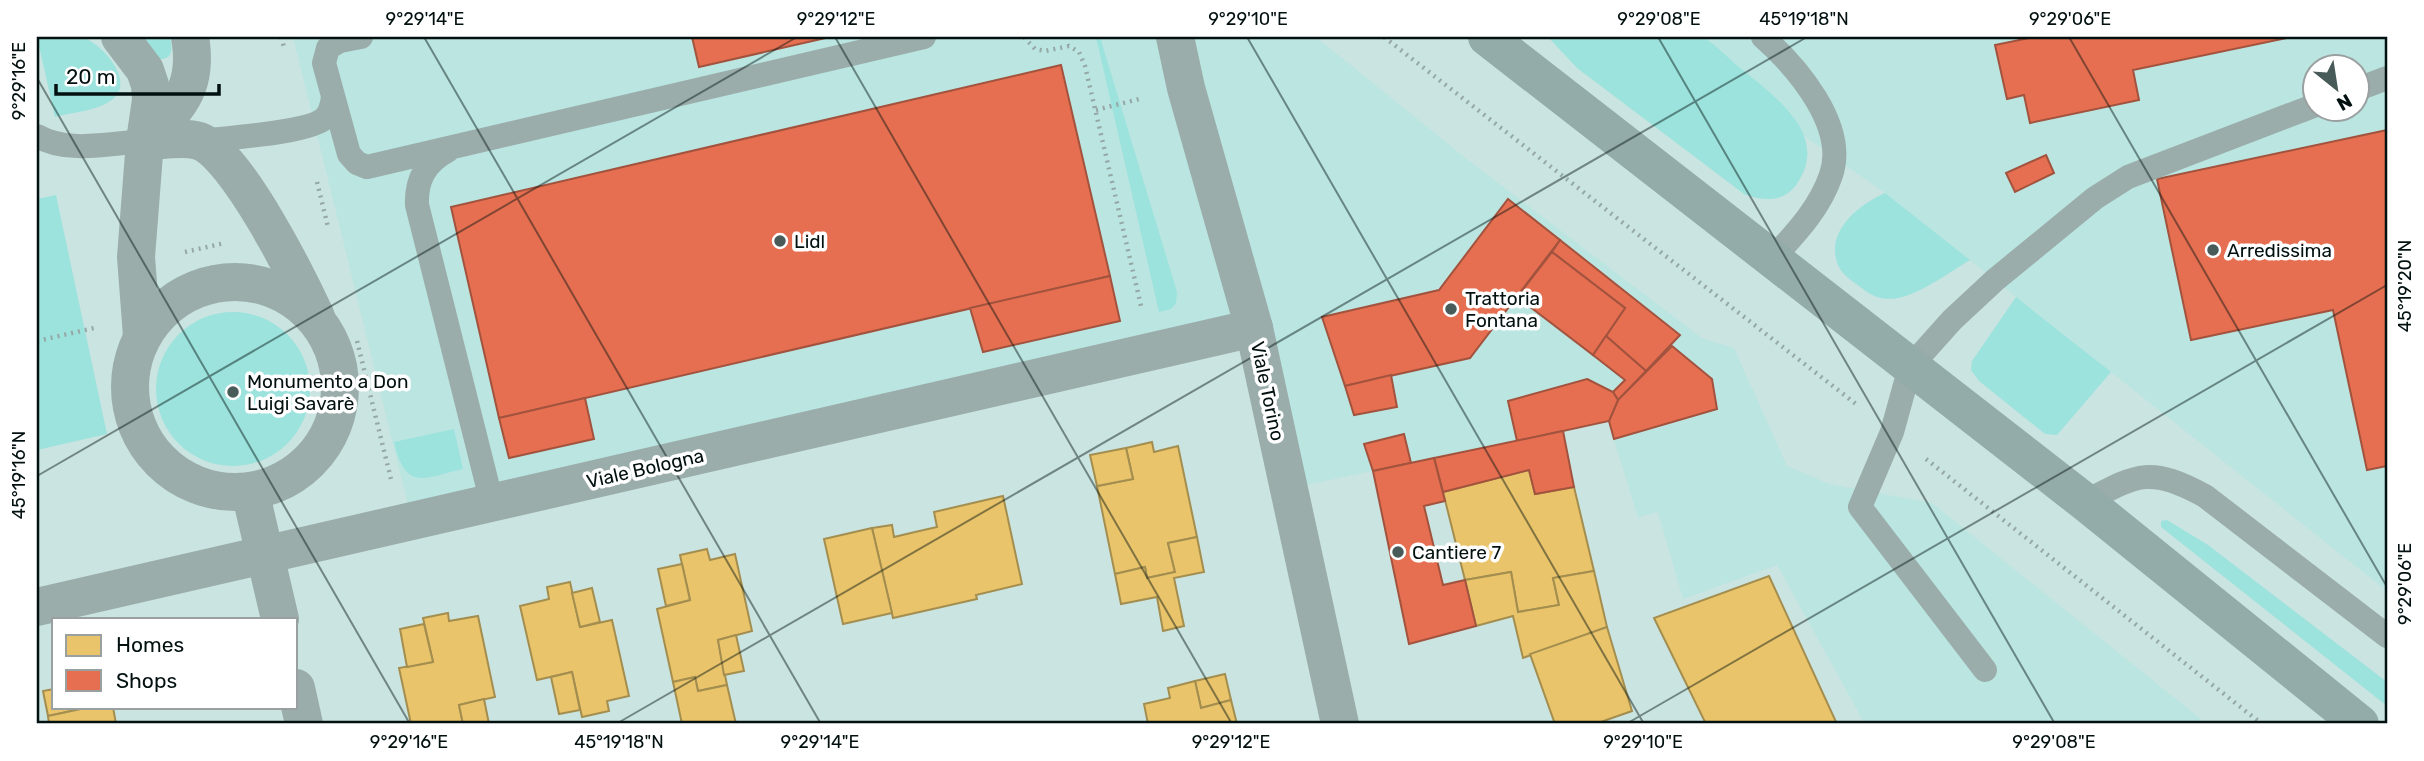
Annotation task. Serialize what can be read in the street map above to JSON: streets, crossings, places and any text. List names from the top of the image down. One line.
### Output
{"streets":{"street":["Viale Torino","Viale Bologna"]},"crossings":[["Viale Torino","Viale Bologna"]],"places":["Lidl","Arredissima","Trattoria Fontana","Monumento a Don Luigi Savarè","Cantiere 7"],"legend":["Homes","Shops"],"scale_bar":"20 m","north":"bottom right","coordinates":["9°29'14\"E","9°29'12\"E","9°29'10\"E","9°29'08\"E","45°19'18\"N","9°29'06\"E","9°29'16\"E","45°19'20\"N","45°19'16\"N"]}
